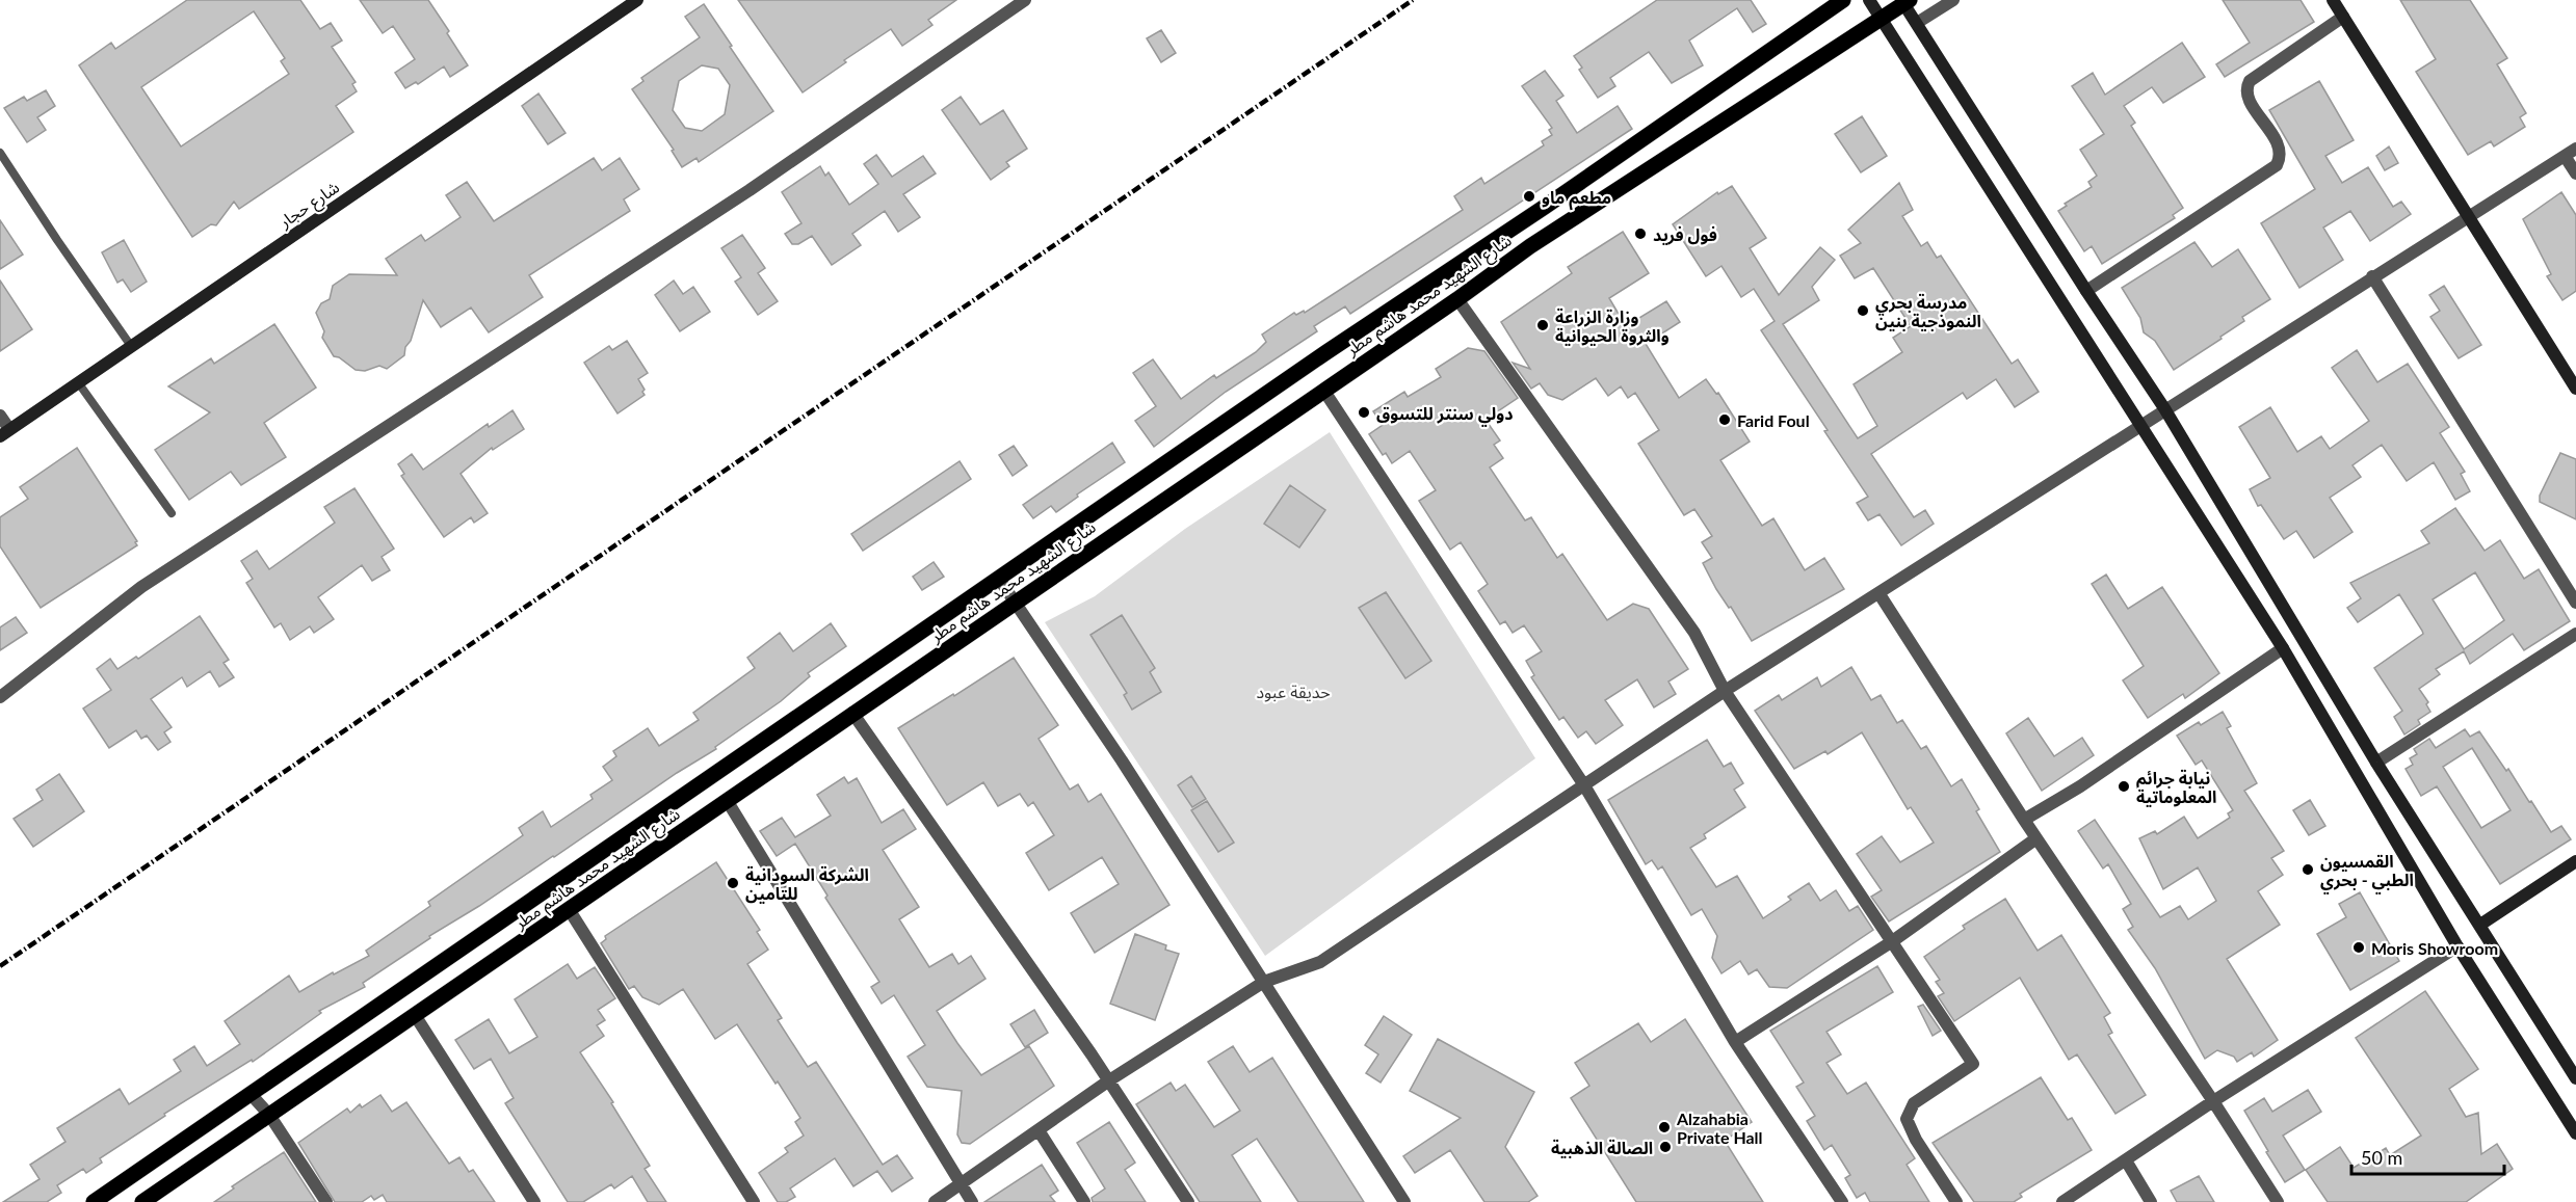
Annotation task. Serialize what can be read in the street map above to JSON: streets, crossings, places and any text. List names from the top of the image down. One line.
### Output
{"streets":{"main road":["شارع الشهيد محمد هاشم مطر"],"street":["شارع حجار"]},"parks":["حديقة عبود"],"places":["مطعم ماو","فول فريد","مدرسة بحري النموذجية بنين","وزارة الزراعة والثروة الحيوانية","دولي سنتر للتسوق","Farid Foul","نيابة جرائم المعلوماتية","القمسيون الطبي - بحري","الشركة السودانية للتامين","Moris Showroom","Alzahabia Private Hall","الصالة الذهبية"],"scale_bar":"50 m"}
